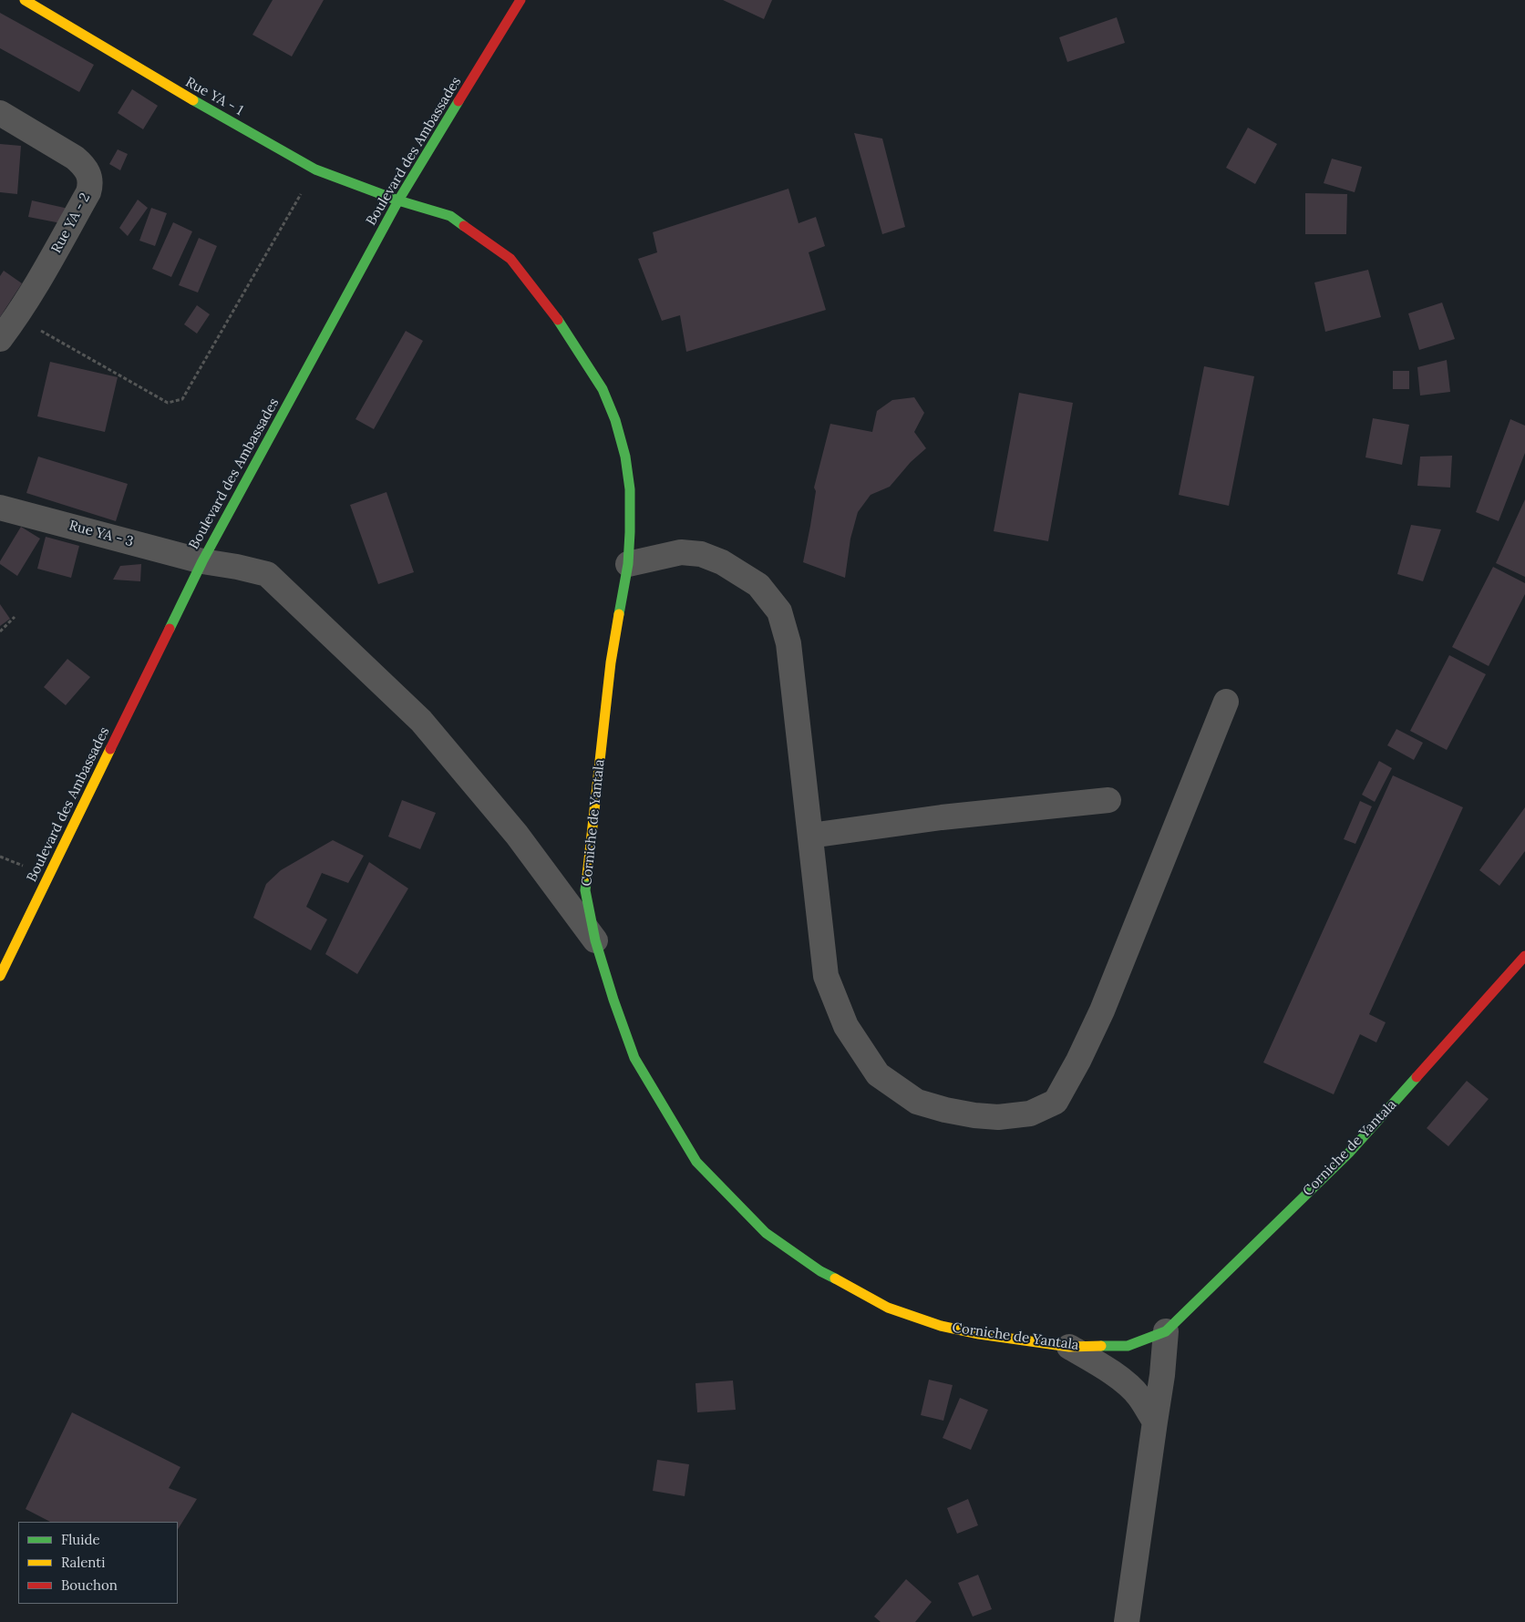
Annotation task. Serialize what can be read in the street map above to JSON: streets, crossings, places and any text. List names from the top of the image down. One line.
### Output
{"streets":{"street":["Rue YA - 1","Boulevard des Ambassades","Rue YA - 2","Rue YA - 3","Corniche de Yantala"]},"crossings":[["Rue YA - 1","Boulevard des Ambassades"],["Rue YA - 1","Corniche de Yantala"],["Boulevard des Ambassades","Rue YA - 3"],["Boulevard des Ambassades","Corniche de Yantala"],["Rue YA - 3","Corniche de Yantala"]],"legend":["Fluide","Ralenti","Bouchon"]}
